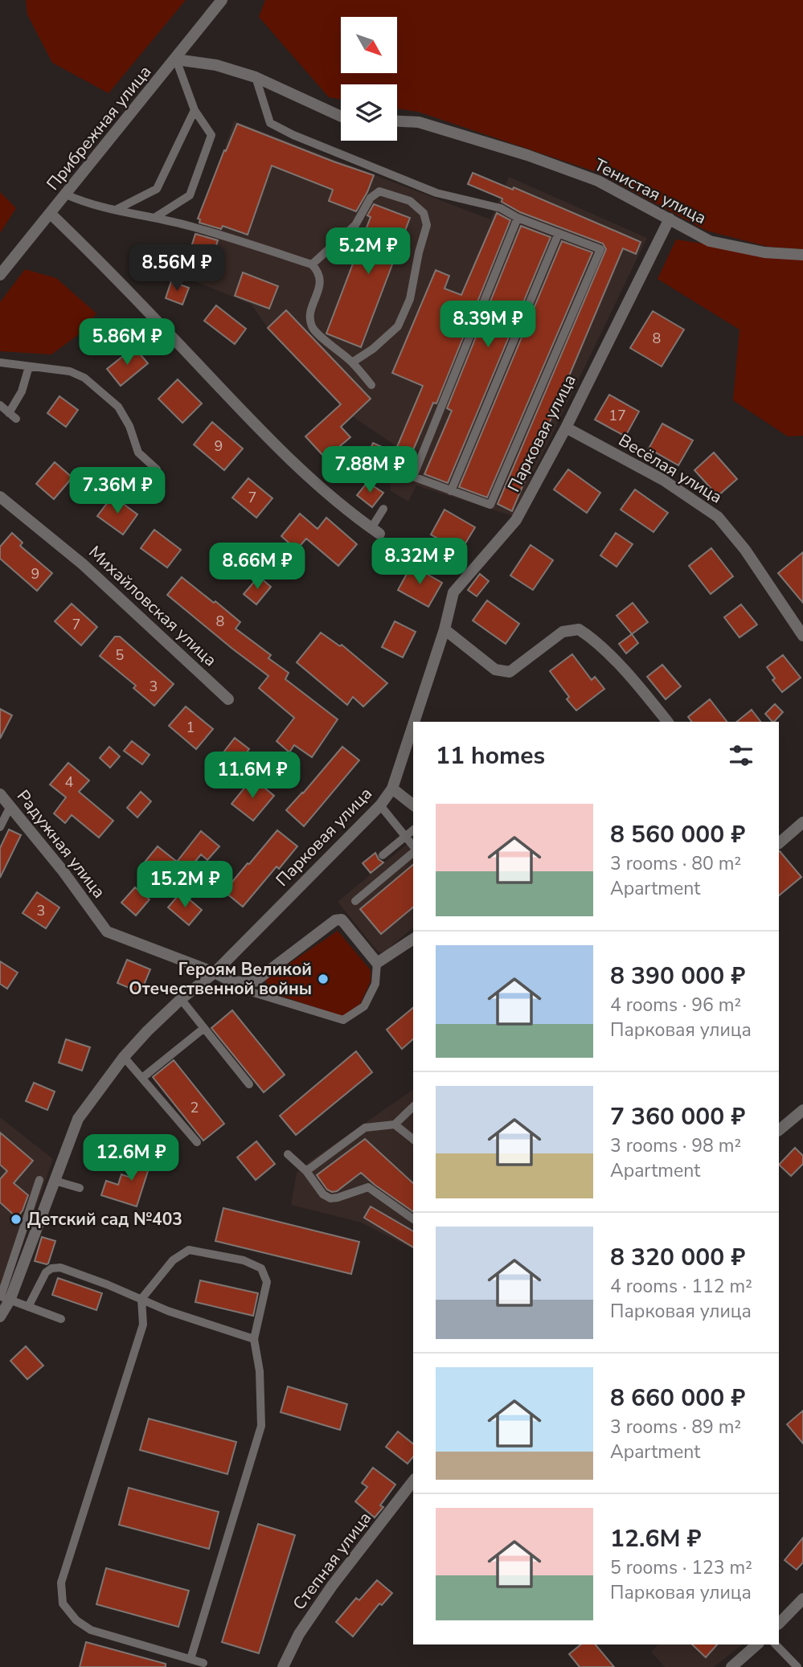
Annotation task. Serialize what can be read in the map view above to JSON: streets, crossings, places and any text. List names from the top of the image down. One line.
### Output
{"streets":{"street":["Прибрежная улица","Тенистая улица","Парковая улица","Весёлая улица","Михайловская улица","Радужная улица","Степная улица"]},"crossings":[["Тенистая улица","Парковая улица"],["Парковая улица","Весёлая улица"],["Парковая улица","Радужная улица"]],"places":["Героям Великой Отечественной войны","Детский сад №403"],"house_numbers":["8","17","9","7","9","8","7","5","3","1","4","3","2"],"north":"bottom right","page":{"price":["5.2M ₽","8.56M ₽","8.39M ₽","5.86M ₽","7.88M ₽","7.36M ₽","8.32M ₽","8.66M ₽","11.6M ₽","15.2M ₽","12.6M ₽"],"heading":"11 homes","list":[{"name":"8 560 000 ₽","note":"3 rooms · 80 m² · Apartment"},{"name":"8 390 000 ₽","note":"4 rooms · 96 m² · Парковая улица"},{"name":"7 360 000 ₽","note":"3 rooms · 98 m² · Apartment"},{"name":"8 320 000 ₽","note":"4 rooms · 112 m² · Парковая улица"},{"name":"8 660 000 ₽","note":"3 rooms · 89 m² · Apartment"},{"name":"12.6M ₽","note":"5 rooms · 123 m² · Парковая улица"}]}}
